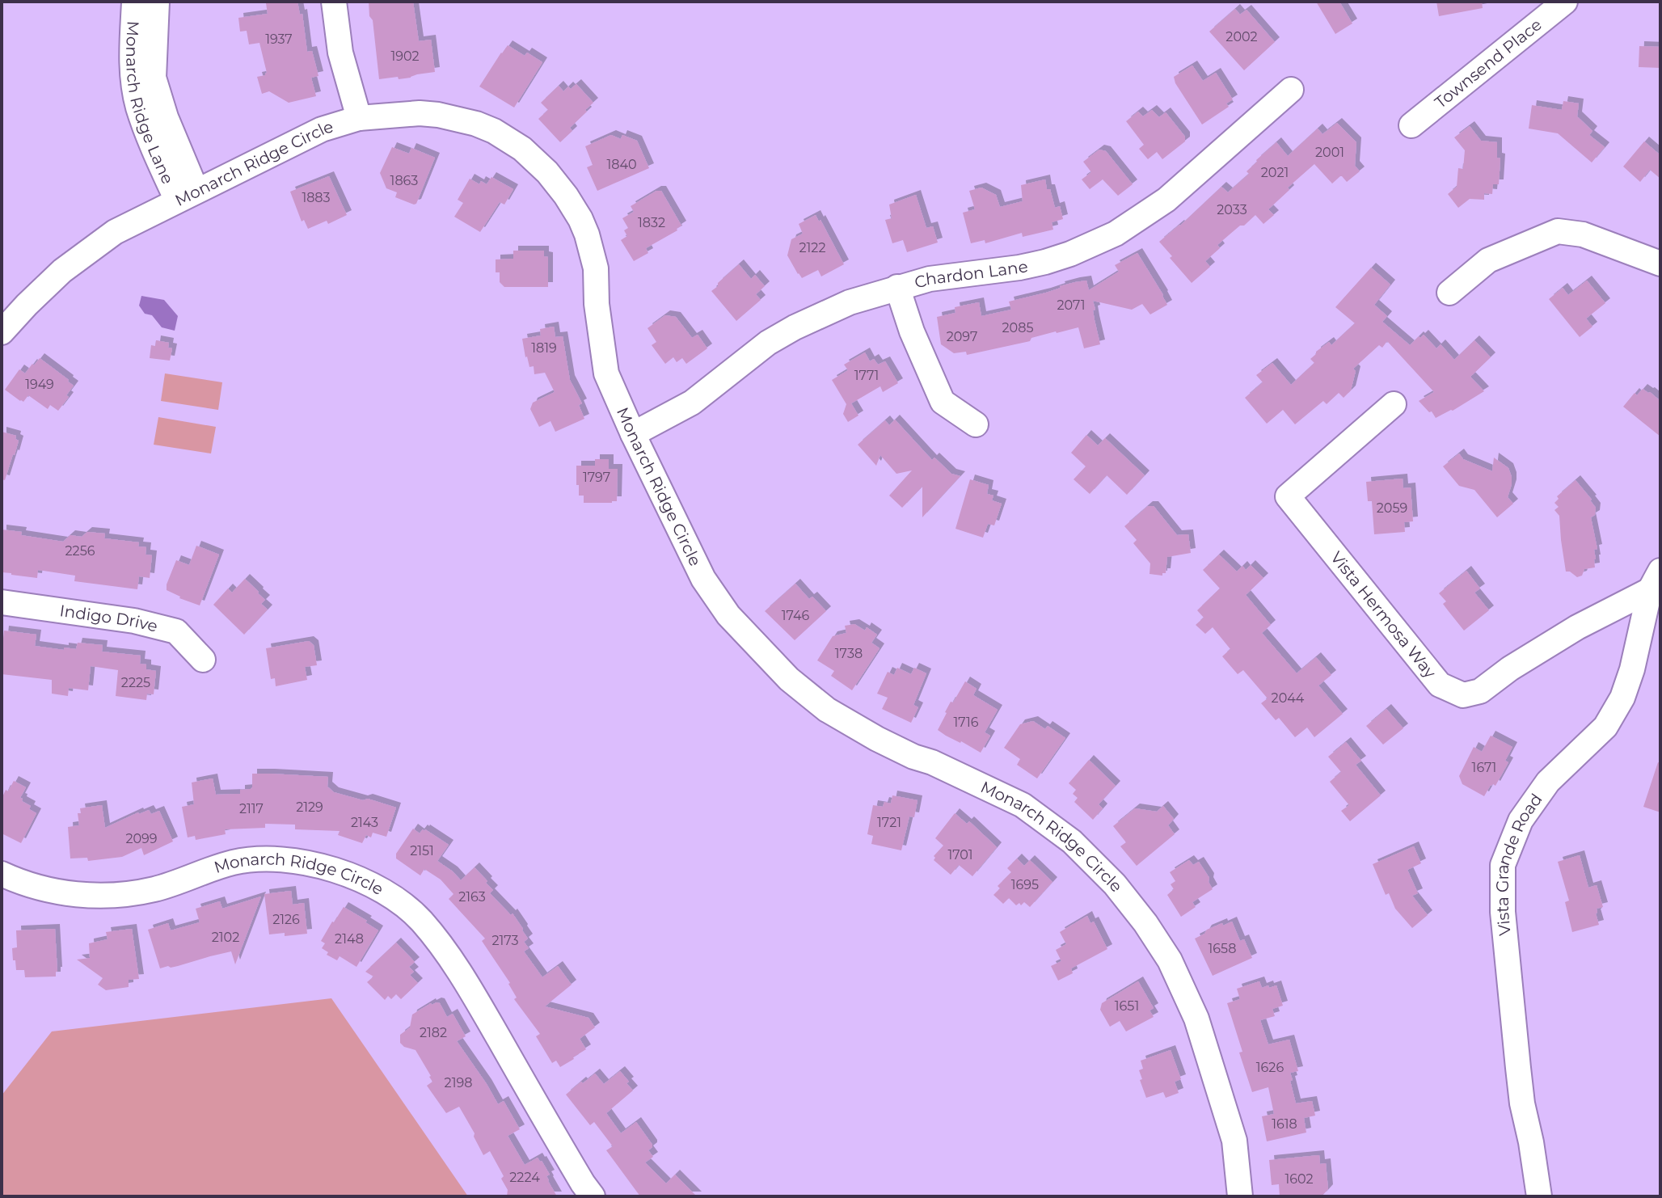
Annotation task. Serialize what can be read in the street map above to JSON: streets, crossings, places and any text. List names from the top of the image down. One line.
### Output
{"streets":{"street":["Townsend Place","Monarch Ridge Lane","Monarch Ridge Circle","Chardon Lane","Vista Hermosa Way","Indigo Drive","Vista Grande Road"]},"crossings":[["Monarch Ridge Lane","Monarch Ridge Circle"],["Monarch Ridge Circle","Chardon Lane"],["Vista Hermosa Way","Vista Grande Road"]],"house_numbers":["2002","1937","1902","2001","1840","2021","1863","1883","2033","1832","2122","2071","2085","2097","1819","1771","1949","1797","2059","2256","1746","1738","2225","2044","1716","1671","2129","2117","2143","1721","2099","2151","1701","1695","2163","2126","2102","2148","2173","1658","1651","2182","1626","2198","1618","2224","1602"]}
